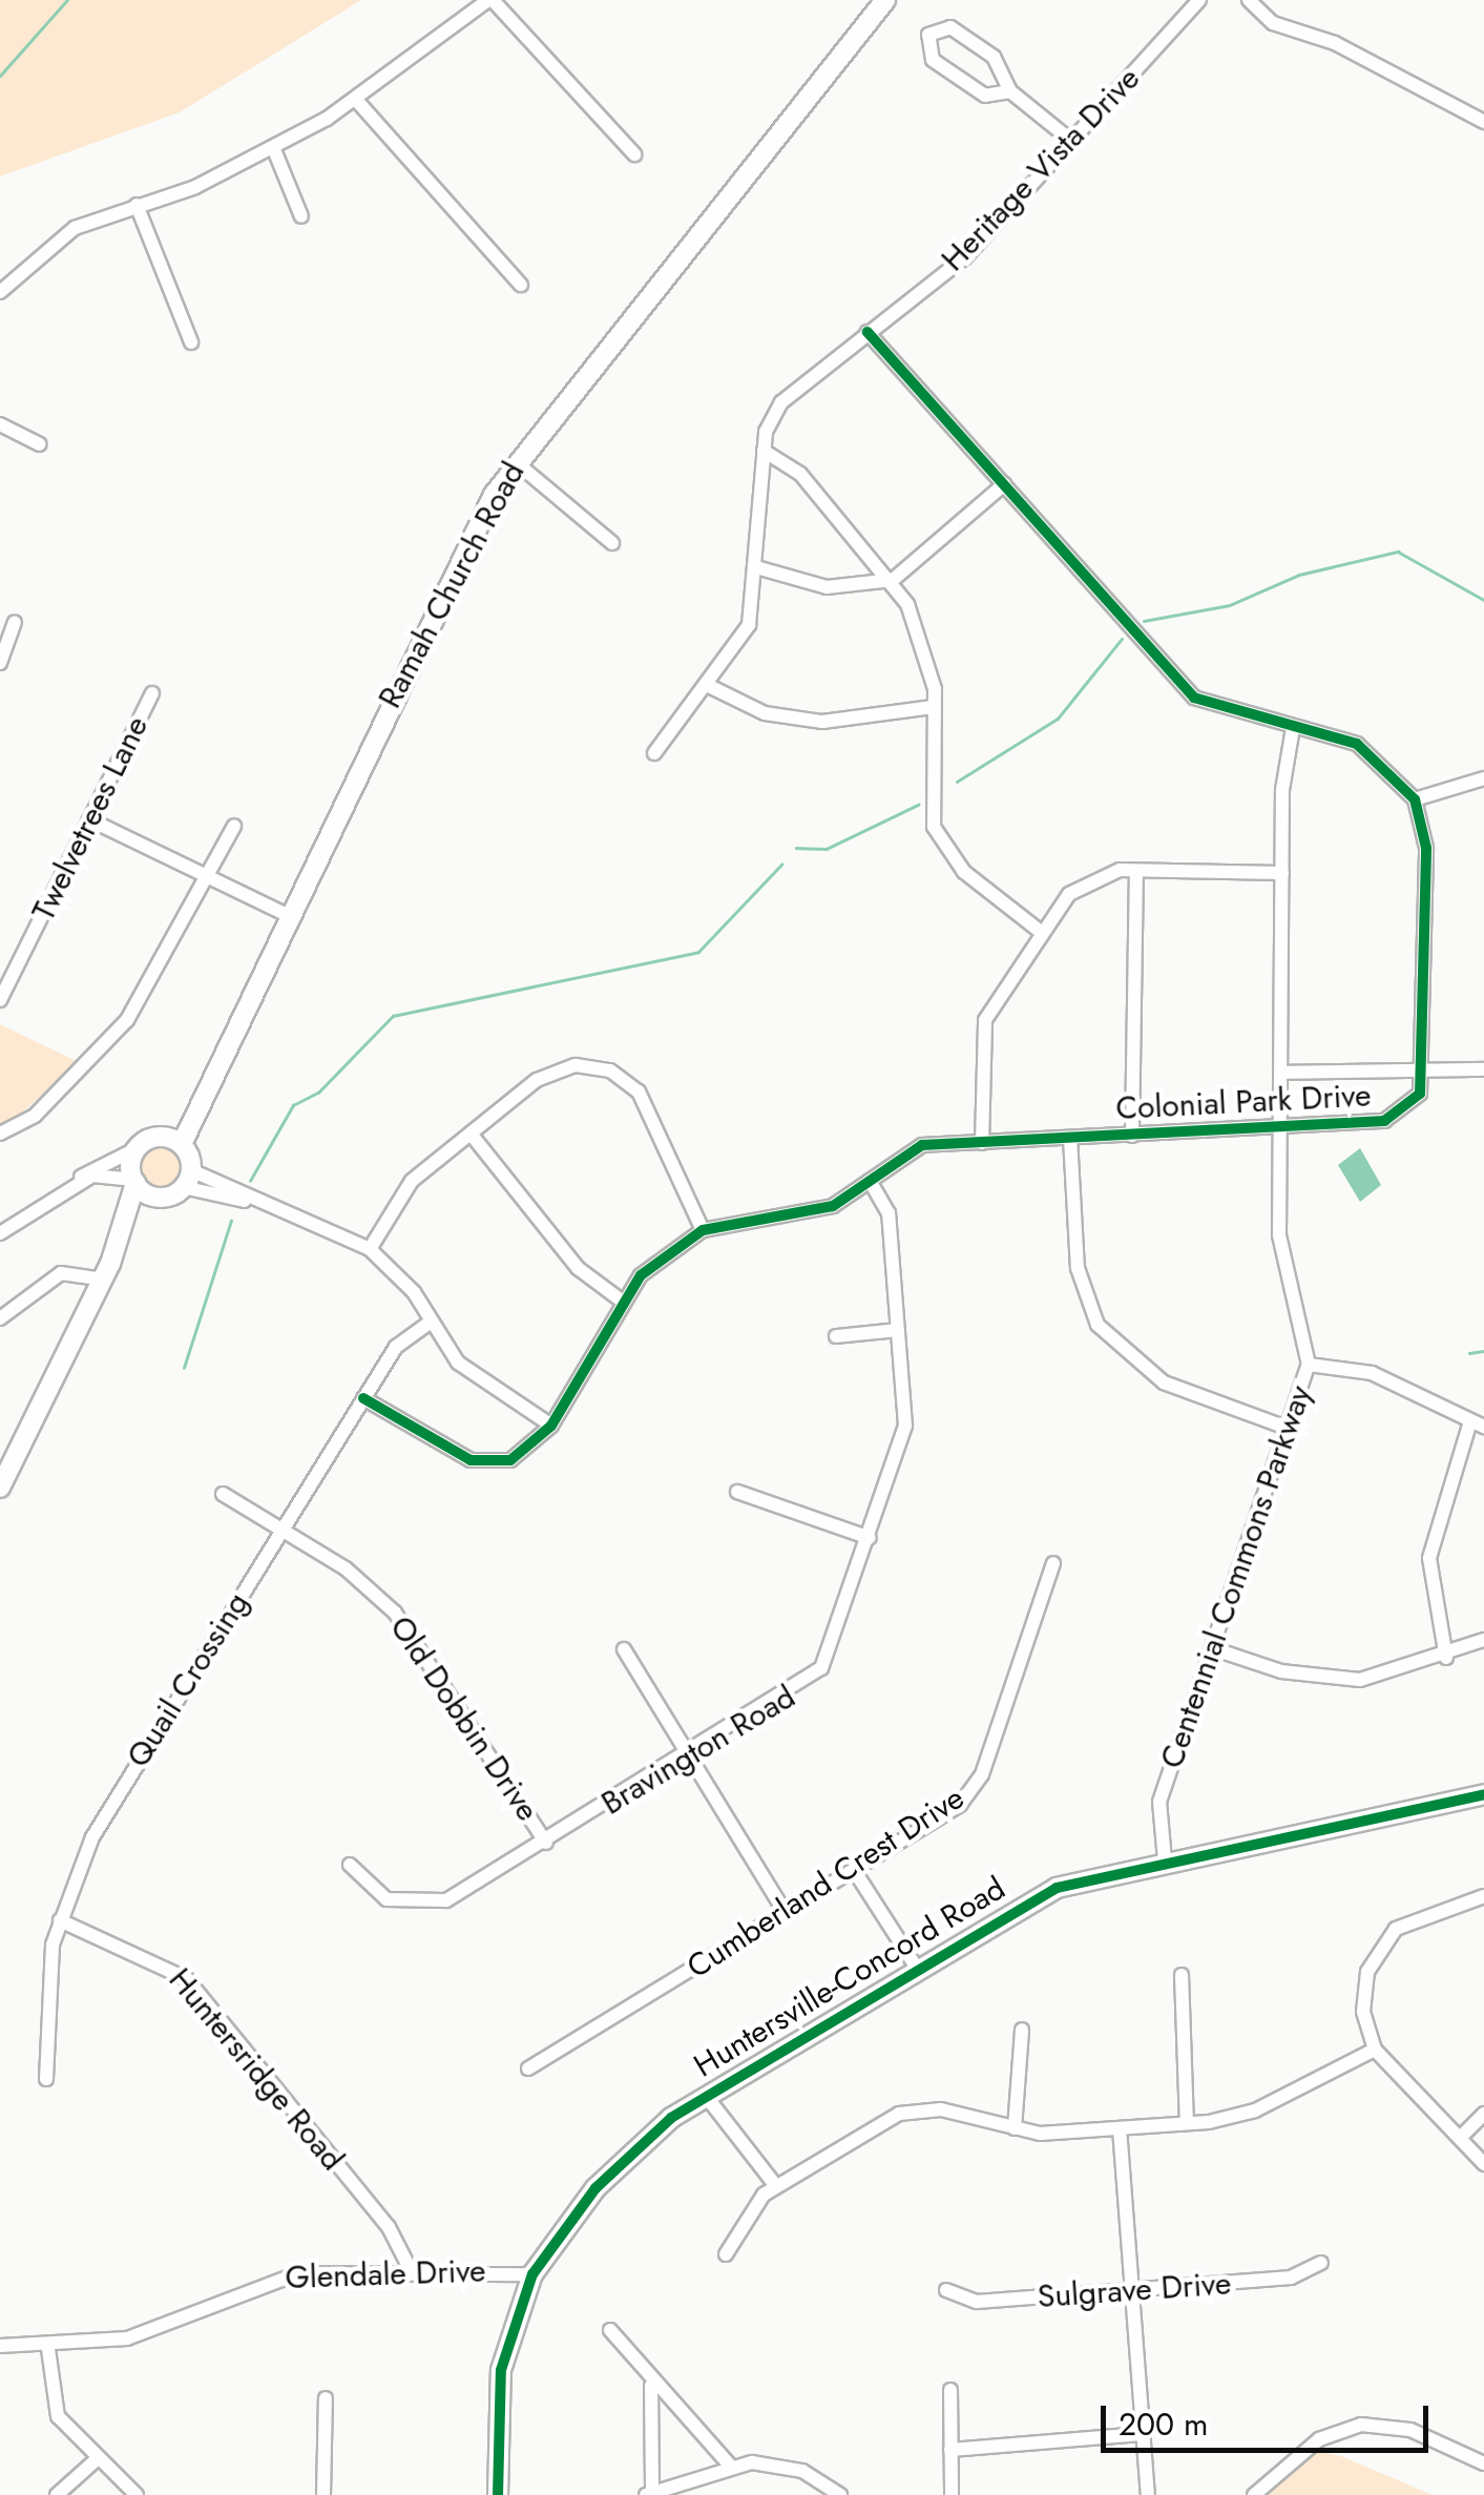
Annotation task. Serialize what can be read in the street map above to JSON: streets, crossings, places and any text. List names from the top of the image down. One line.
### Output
{"streets":{"main road":["Ramah Church Road","Huntersville-Concord Road"],"street":["Heritage Vista Drive","Twelvetrees Lane","Colonial Park Drive","Centennial Commons Parkway","Quail Crossing","Old Dobbin Drive","Bravington Road","Cumberland Crest Drive","Huntersridge Road","Glendale Drive","Sulgrave Drive"]},"crossings":[["Colonial Park Drive","Centennial Commons Parkway"],["Colonial Park Drive","Quail Crossing"],["Colonial Park Drive","Bravington Road"],["Centennial Commons Parkway","Huntersville-Concord Road"],["Quail Crossing","Old Dobbin Drive"],["Quail Crossing","Huntersridge Road"],["Old Dobbin Drive","Bravington Road"],["Huntersville-Concord Road","Glendale Drive"],["Huntersridge Road","Glendale Drive"]],"scale_bar":"200 m"}
